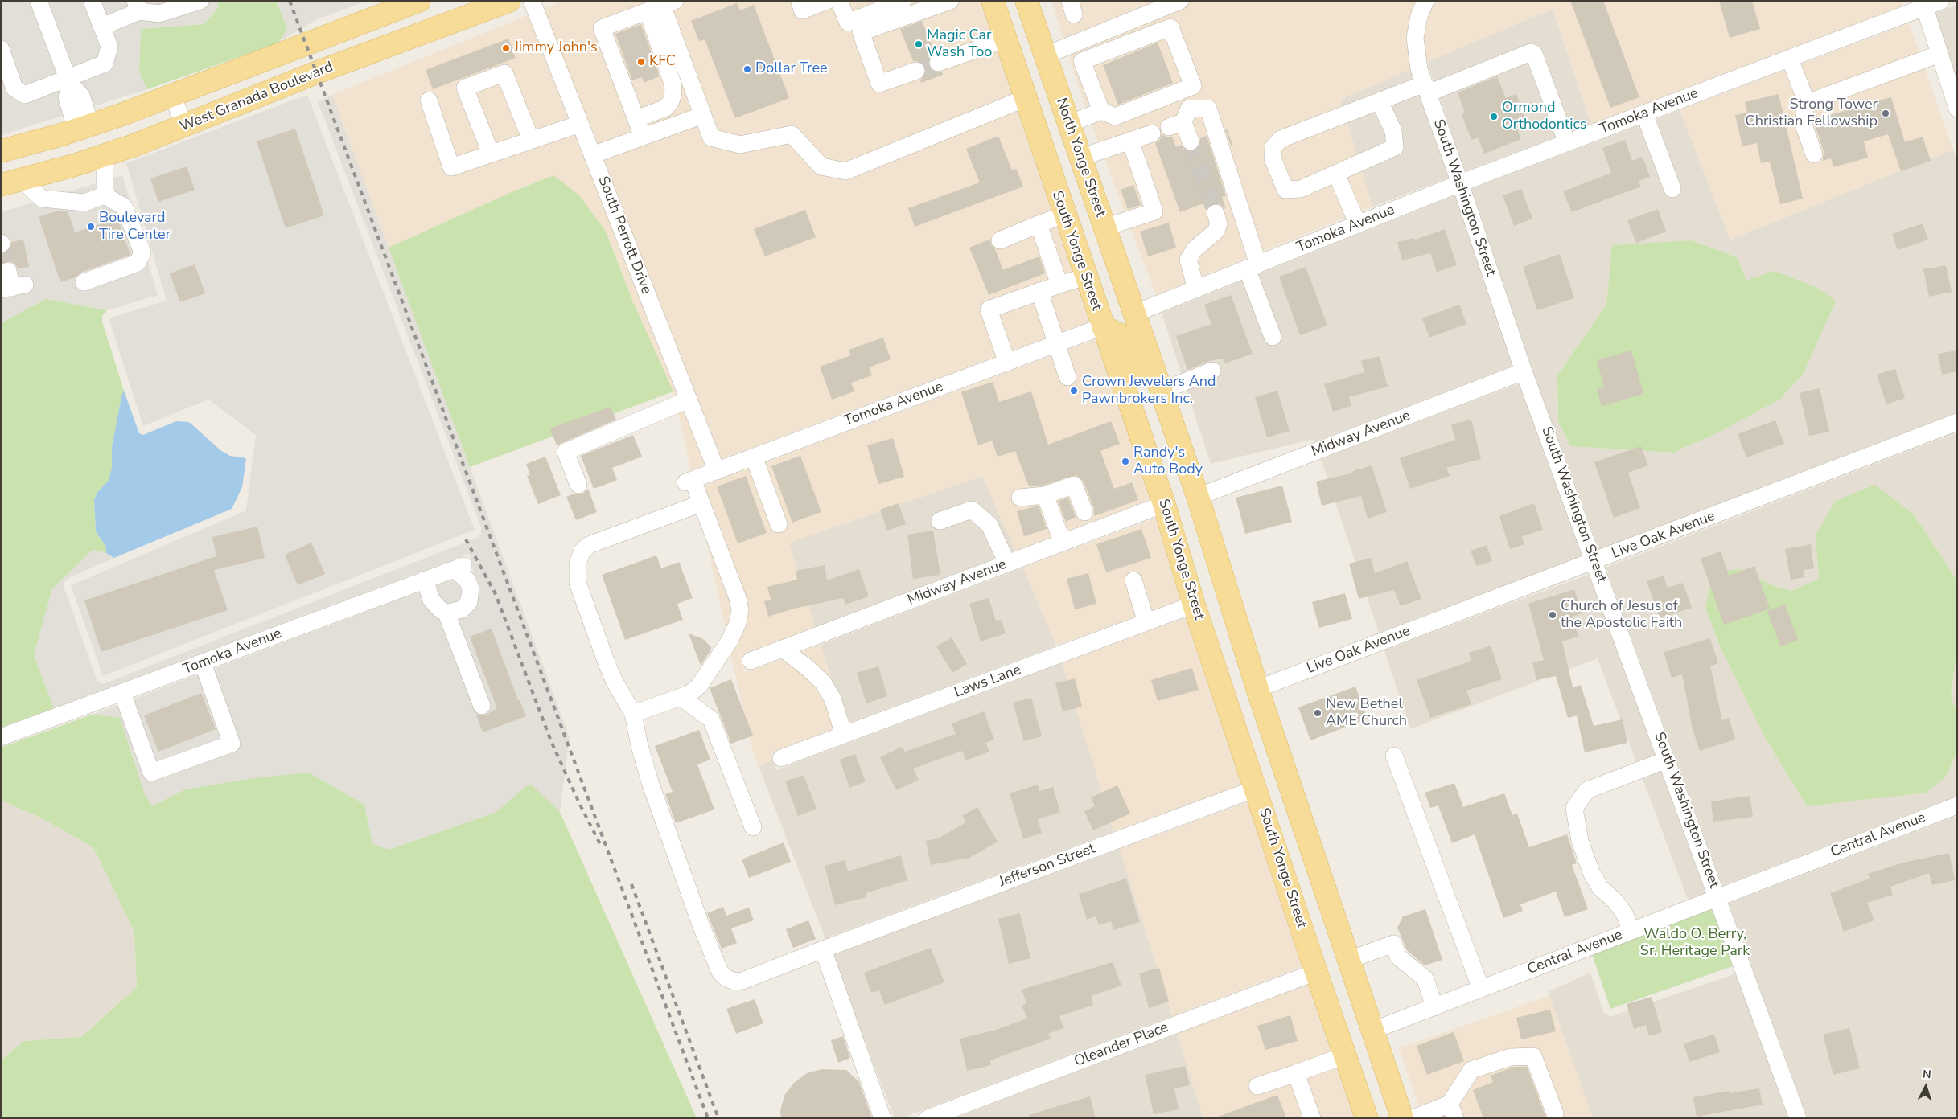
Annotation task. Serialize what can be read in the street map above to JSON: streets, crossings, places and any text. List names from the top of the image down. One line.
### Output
{"streets":{"main road":["West Granada Boulevard","North Yonge Street","South Yonge Street"],"street":["Tomoka Avenue","South Washington Street","South Perrott Drive","Midway Avenue","Live Oak Avenue","Laws Lane","Central Avenue","Jefferson Street","Oleander Place"]},"crossings":[["Tomoka Avenue","North Yonge Street"],["Tomoka Avenue","South Washington Street"],["Tomoka Avenue","South Perrott Drive"],["Tomoka Avenue","South Yonge Street"],["Tomoka Avenue","Jefferson Street"],["South Washington Street","Midway Avenue"],["South Washington Street","Live Oak Avenue"],["South Washington Street","Central Avenue"],["South Yonge Street","Midway Avenue"],["South Yonge Street","Laws Lane"],["South Yonge Street","Jefferson Street"],["South Yonge Street","Oleander Place"]],"parks":["Waldo O. Berry, Sr. Heritage Park"],"places":["Magic Car Wash Too","Jimmy John's","KFC","Dollar Tree","Strong Tower Christian Fellowship","Ormond Orthodontics","Boulevard Tire Center","Crown Jewelers And Pawnbrokers Inc.","Randy's Auto Body","Church of Jesus of the Apostolic Faith","New Bethel AME Church"],"north":"top"}
